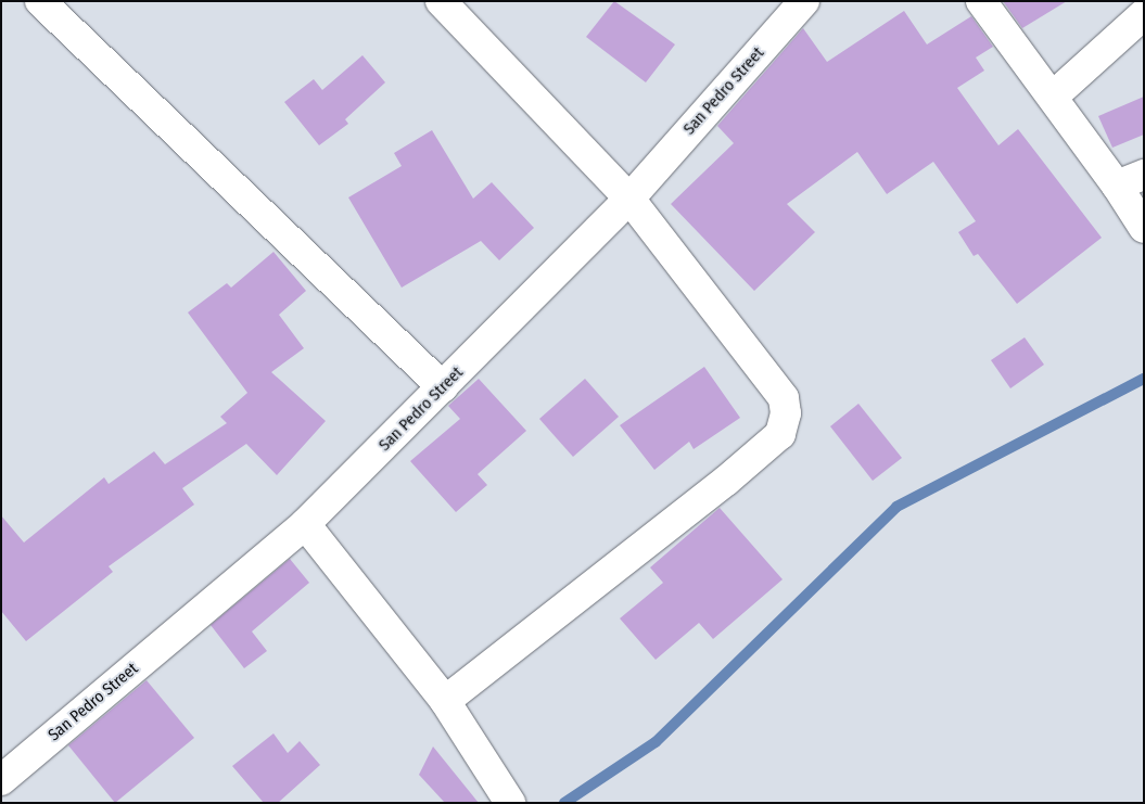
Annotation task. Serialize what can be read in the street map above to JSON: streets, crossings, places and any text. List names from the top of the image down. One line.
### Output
{"streets":{"street":["San Pedro Street"]}}
